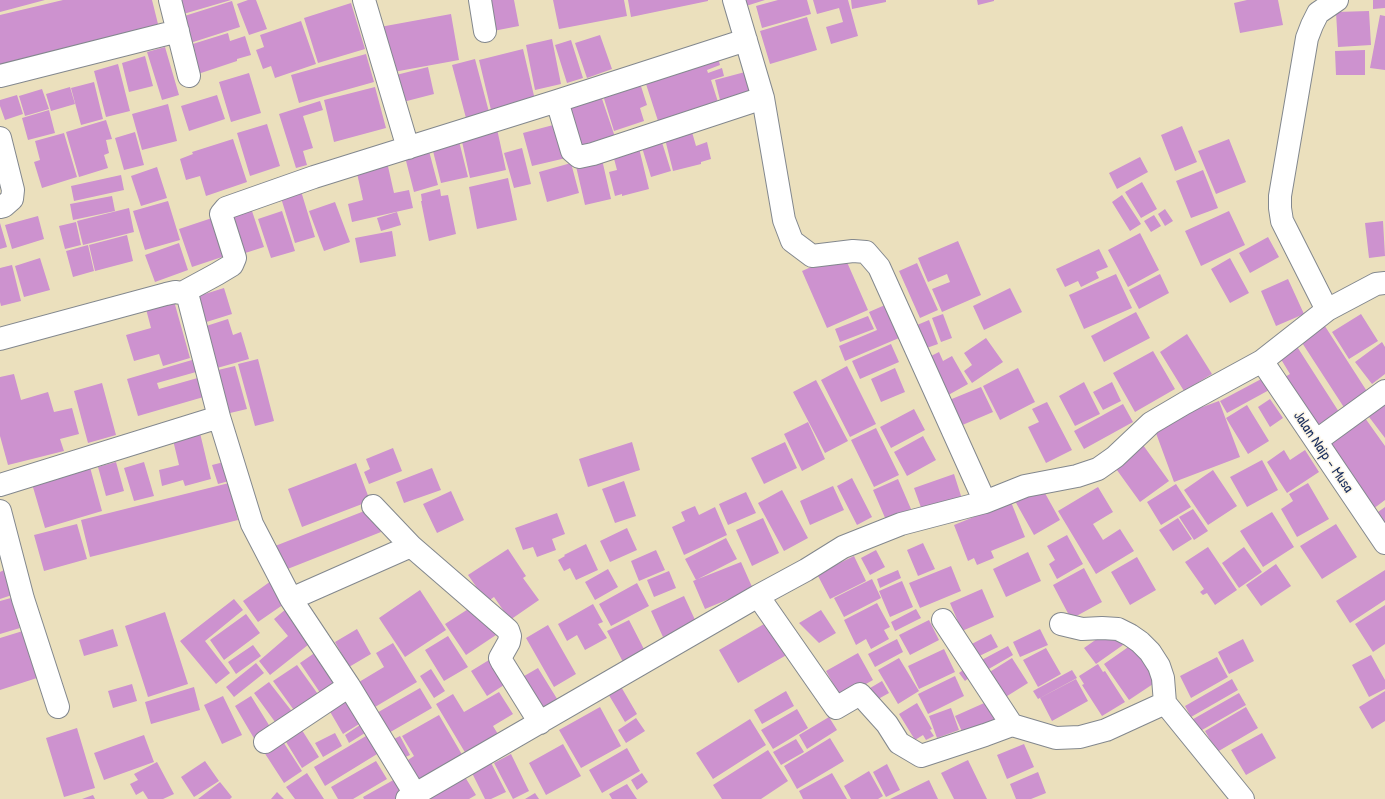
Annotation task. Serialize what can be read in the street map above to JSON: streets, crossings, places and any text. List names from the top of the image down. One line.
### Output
{"streets":{"street":["Jalan Naip - Musa"]}}
